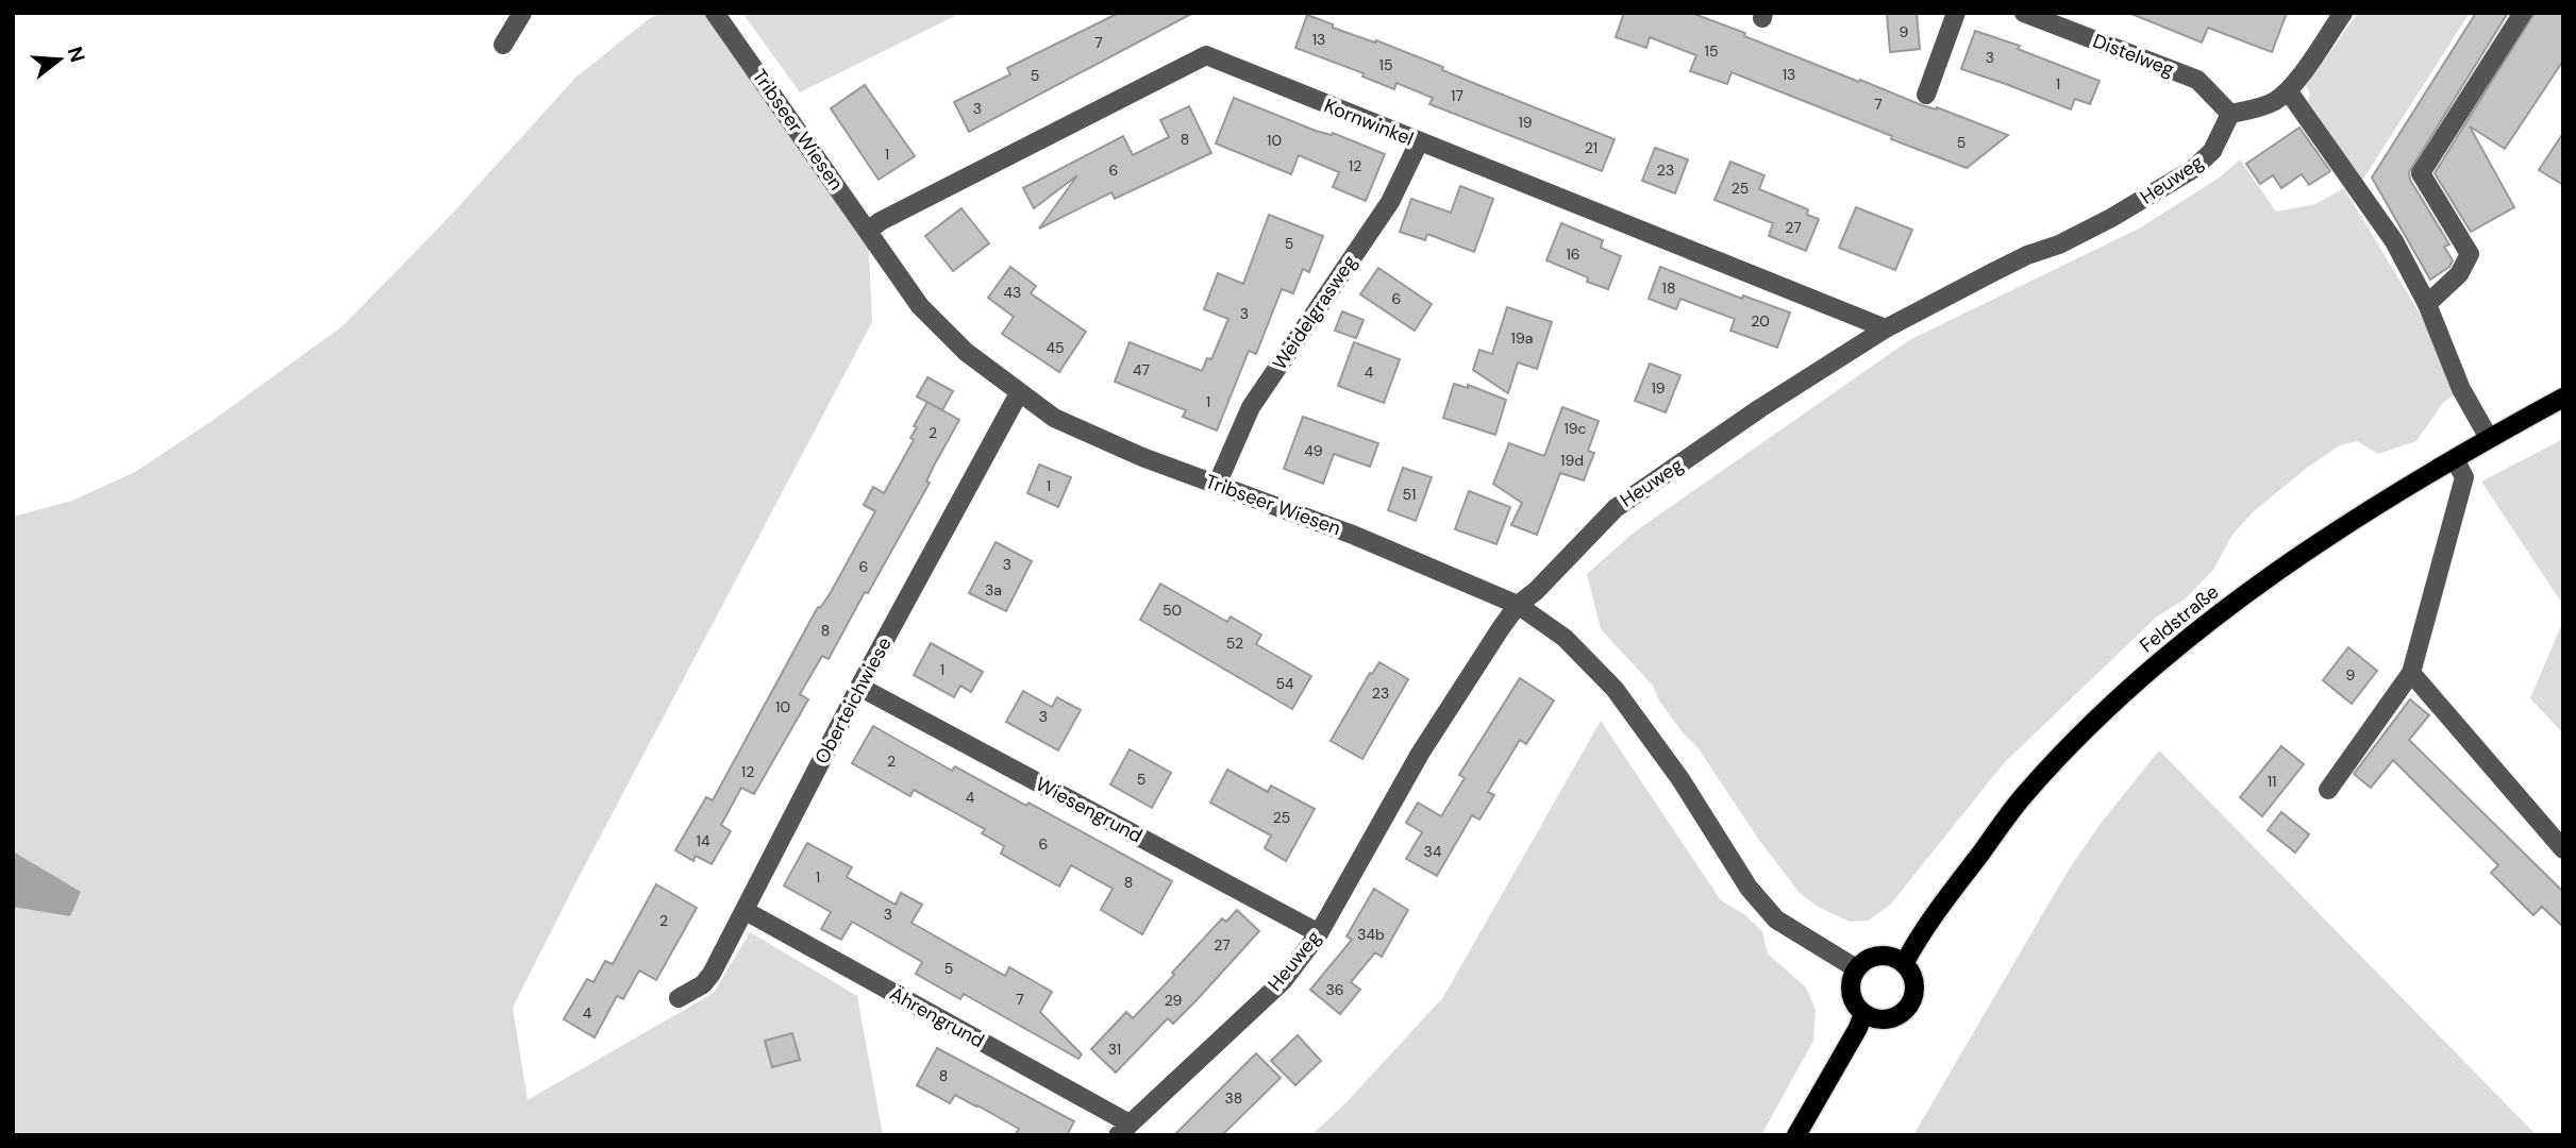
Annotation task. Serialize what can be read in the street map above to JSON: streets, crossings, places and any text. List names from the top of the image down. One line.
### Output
{"streets":{"main road":["Feldstraße"],"street":["Distelweg","Kornwinkel","Tribseer Wiesen","Heuweg","Weidelgrasweg","Oberteichwiese","Wiesengrund","Ährengrund"]},"crossings":[["Distelweg","Heuweg"],["Kornwinkel","Tribseer Wiesen"],["Kornwinkel","Heuweg"],["Kornwinkel","Weidelgrasweg"],["Tribseer Wiesen","Heuweg"],["Tribseer Wiesen","Weidelgrasweg"],["Tribseer Wiesen","Feldstraße"],["Tribseer Wiesen","Oberteichwiese"],["Heuweg","Wiesengrund"],["Heuweg","Ährengrund"],["Oberteichwiese","Wiesengrund"],["Oberteichwiese","Ährengrund"]],"house_numbers":["9","13","7","15","3","15","13","5","1","17","7","3","19","8","10","5","21","1","12","6","23","25","27","5","16","18","43","6","3","20","19a","45","47","4","19","1","19c","2","49","19d","1","51","3","6","3a","50","8","52","1","9","54","23","10","3","2","12","5","11","4","25","14","6","34","1","8","3","2","34b","27","5","36","7","29","4","31","8","38"],"north":"right"}
